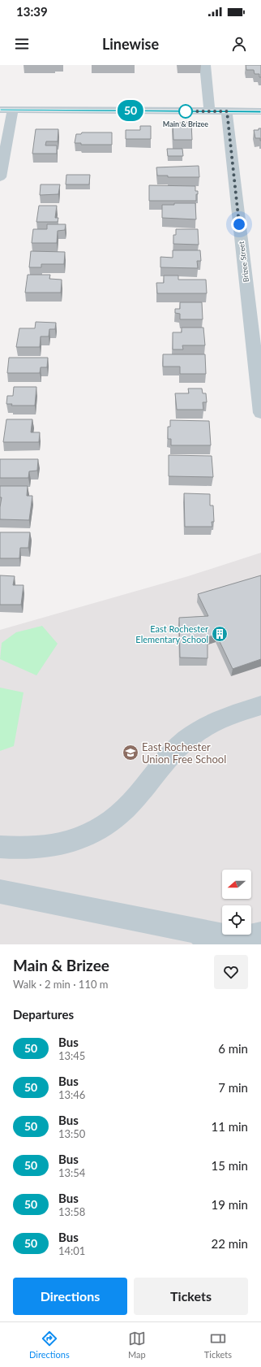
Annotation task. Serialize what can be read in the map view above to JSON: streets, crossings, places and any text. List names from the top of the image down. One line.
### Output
{"streets":{"street":["Brizee Street"]},"places":{"other":["Main & Brizee"],"building":["East Rochester Elementary School"],"school or university":["East Rochester Union Free School"]},"lines":["bus line 50"],"north":"left","page":{"status":"13:39","header":"Linewise","on_map":"50","heading":[["Main & Brizee","Walk · 2 min · 110 m"],"Departures"],"list":[{"mark":"50","name":"Bus","note":"13:45","value":"6 min"},{"mark":"50","name":"Bus","note":"13:46","value":"7 min"},{"mark":"50","name":"Bus","note":"13:50","value":"11 min"},{"mark":"50","name":"Bus","note":"13:54","value":"15 min"},{"mark":"50","name":"Bus","note":"13:58","value":"19 min"},{"mark":"50","name":"Bus","note":"14:01","value":"22 min"}],"buttons":["Directions","Tickets"],"tabs":["Directions","Map","Tickets"]}}
